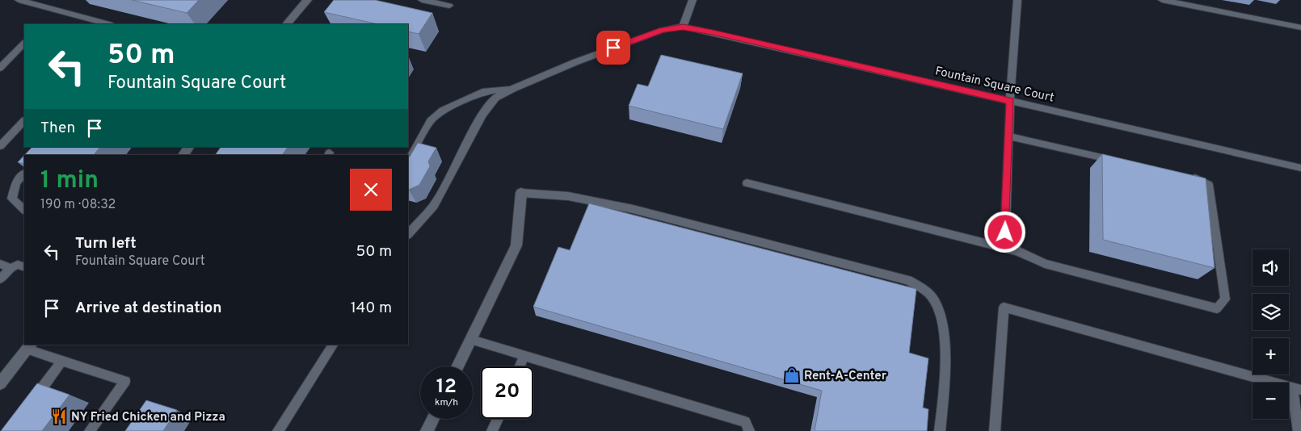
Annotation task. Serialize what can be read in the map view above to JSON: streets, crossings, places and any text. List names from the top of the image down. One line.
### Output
{"streets":{"lane":["Fountain Square Court"]},"places":{"shop":["Rent-A-Center"],"restaurant":["NY Fried Chicken and Pizza"]},"page":{"turn":["50 m","Fountain Square Court"],"then":"Then","heading":["1 min","190 m · 08:32"],"list":[{"name":"Turn left","note":"Fountain Square Court","value":"50 m"},{"name":"Arrive at destination","value":"140 m"}],"map_buttons":["+","−"],"speed":"12 km/h","limit":"20"}}
